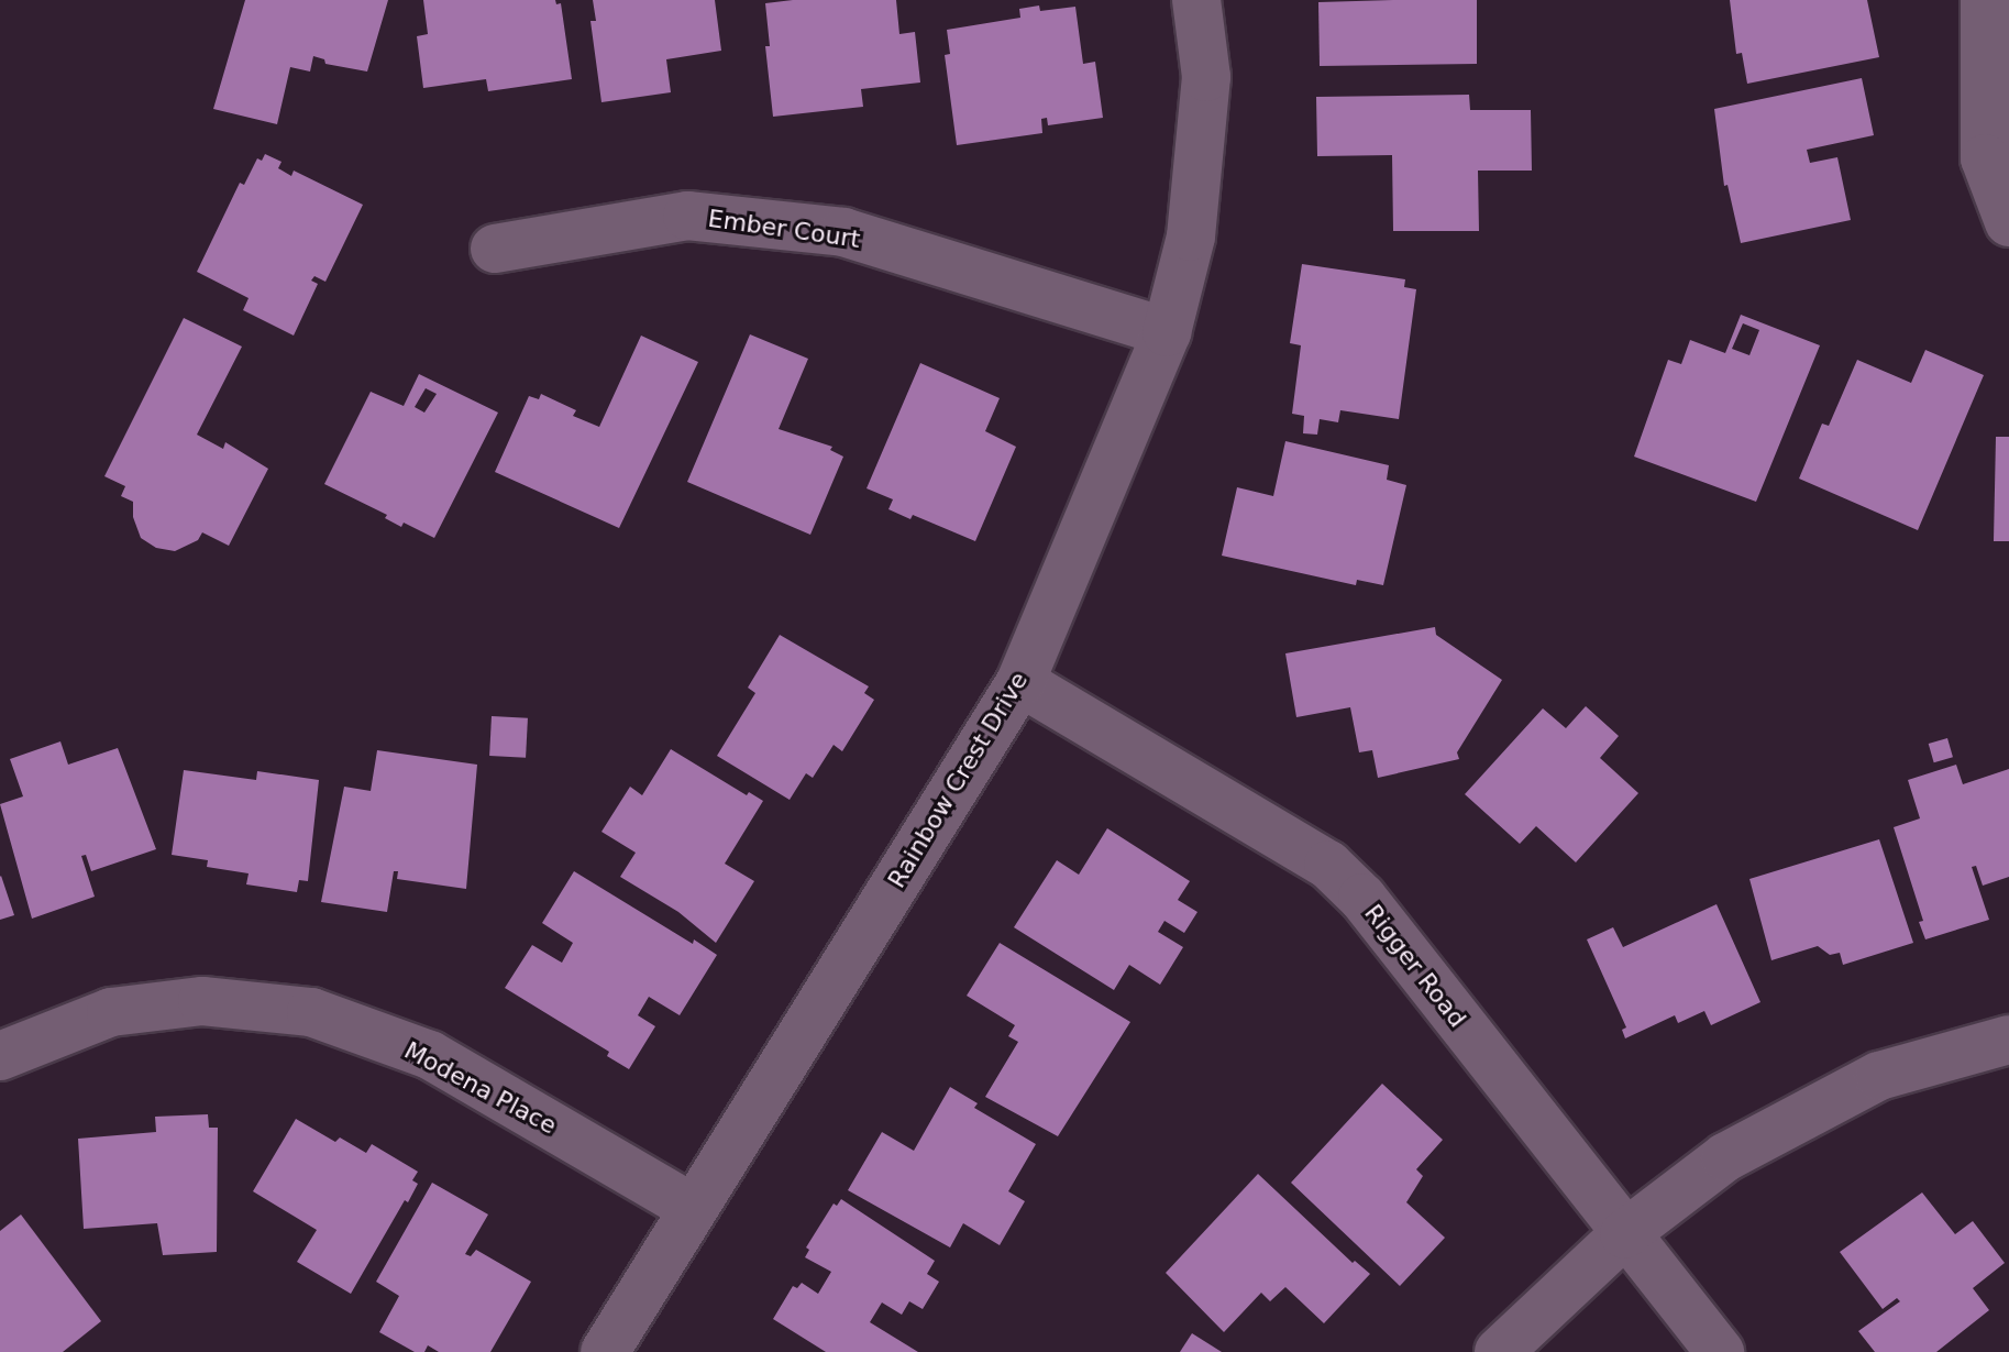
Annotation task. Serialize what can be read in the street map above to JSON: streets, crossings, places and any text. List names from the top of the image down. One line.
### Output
{"streets":{"street":["Ember Court","Rainbow Crest Drive","Rigger Road","Modena Place"]},"crossings":[["Ember Court","Rainbow Crest Drive"],["Rainbow Crest Drive","Rigger Road"],["Rainbow Crest Drive","Modena Place"]]}
